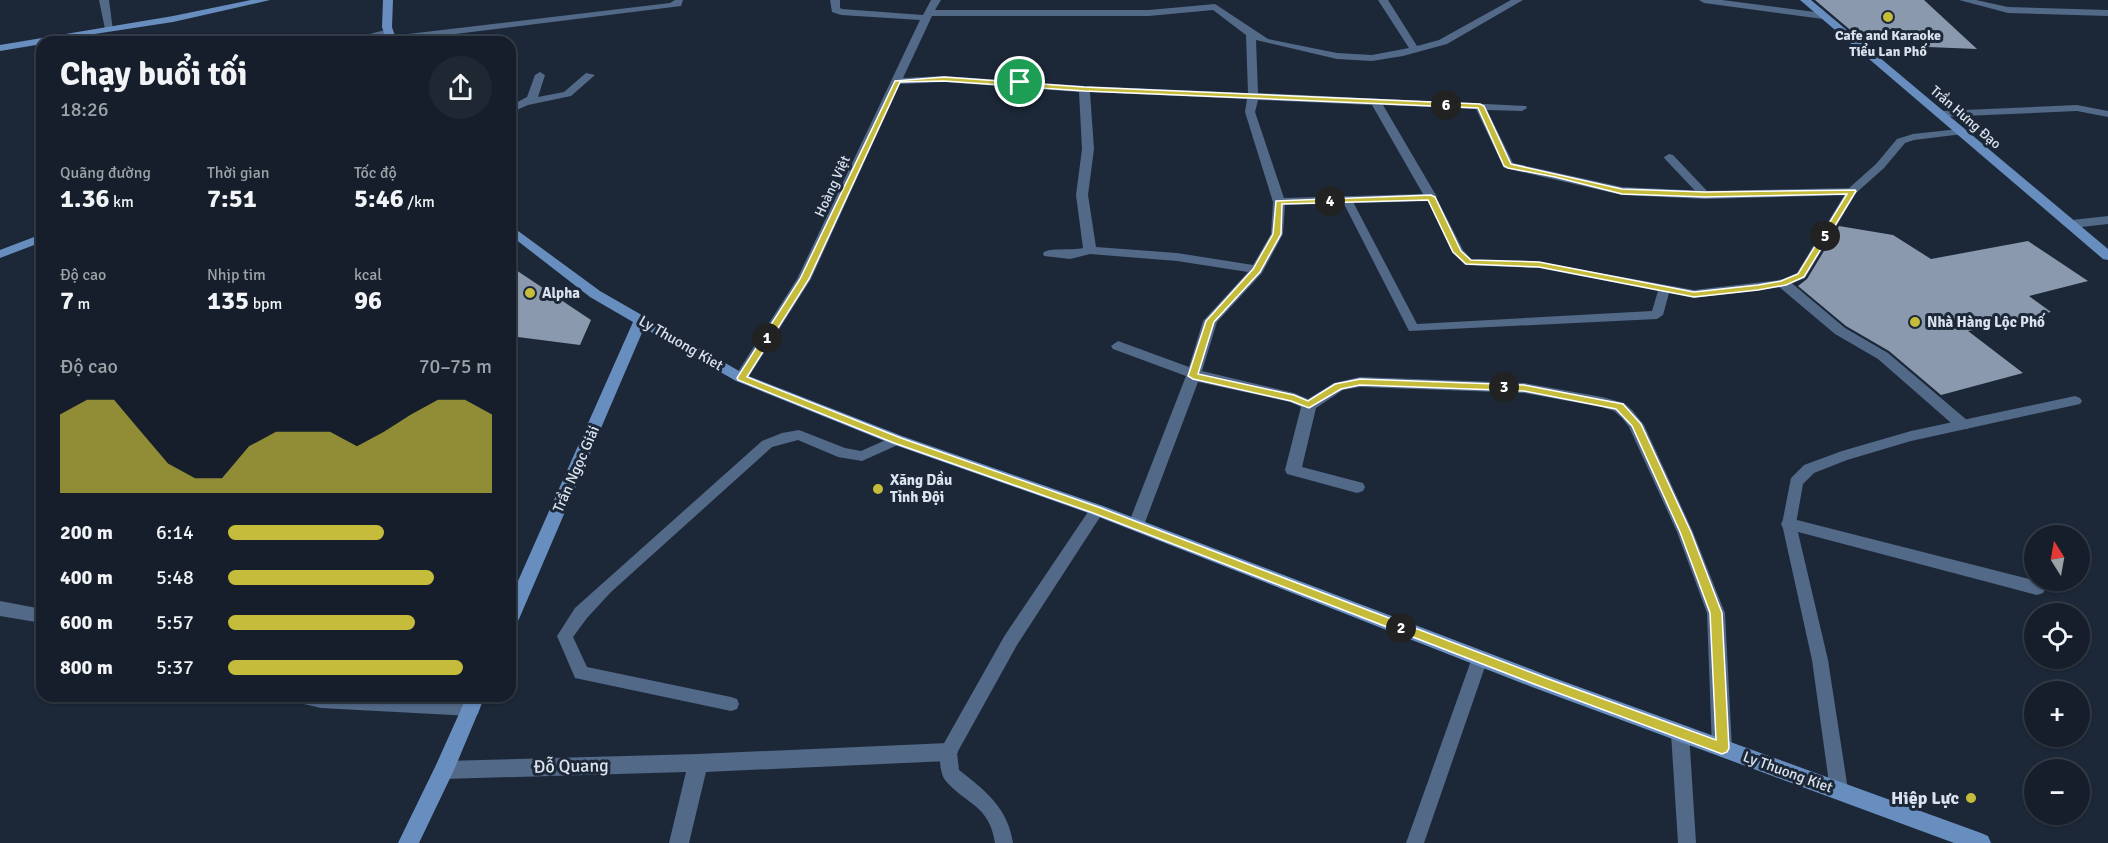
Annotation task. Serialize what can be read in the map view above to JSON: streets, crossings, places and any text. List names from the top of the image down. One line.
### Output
{"streets":{"street":["Trần Hưng Đạo","Hoàng Việt","Ly Thuong Kiet","Trần Ngọc Giải","Đỗ Quang"]},"crossings":[["Hoàng Việt","Ly Thuong Kiet"],["Ly Thuong Kiet","Trần Ngọc Giải"]],"places":["Cafe and Karaoke Tiểu Lan Phố","Alpha","Nhà Hàng Lộc Phố","Xăng Dầu Tỉnh Đội","Hiệp Lực"],"north":"top","page":{"heading":["Chạy buổi tối","18:26"],"pins":["6","4","5","1","3","2"],"stats":[["Quãng đường","1.36 km"],["Thời gian","7:51"],["Tốc độ","5:46 /km"],["Độ cao","7 m"],["Nhịp tim","135 bpm"],["kcal","96"]],"chart":["Độ cao","70–75 m"],"list":[{"name":"200 m","note":"6:14"},{"name":"400 m","note":"5:48"},{"name":"600 m","note":"5:57"},{"name":"800 m","note":"5:37"}],"map_buttons":["+","−"]}}
